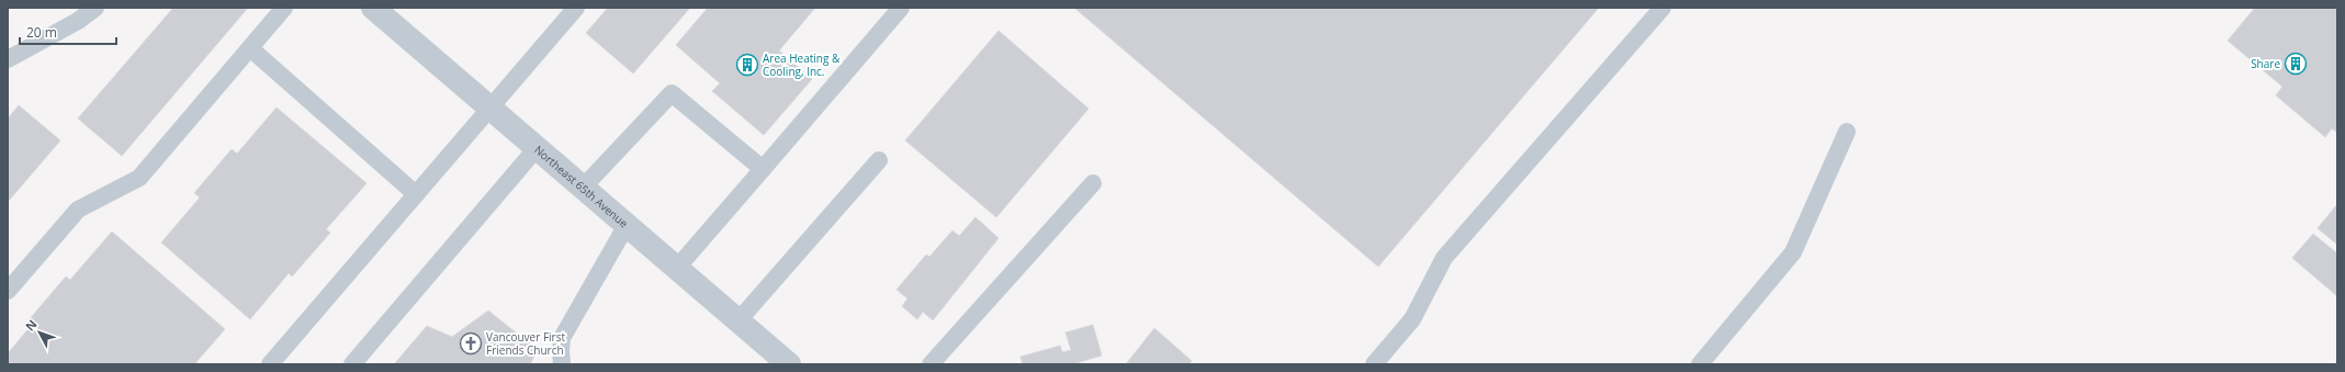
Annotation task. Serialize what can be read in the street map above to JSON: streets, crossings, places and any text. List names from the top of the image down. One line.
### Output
{"streets":{"street":["Northeast 65th Avenue"]},"places":{"building":["Share","Area Heating & Cooling, Inc."],"church":["Vancouver First Friends Church"]},"scale_bar":"20 m","north":"top left"}
